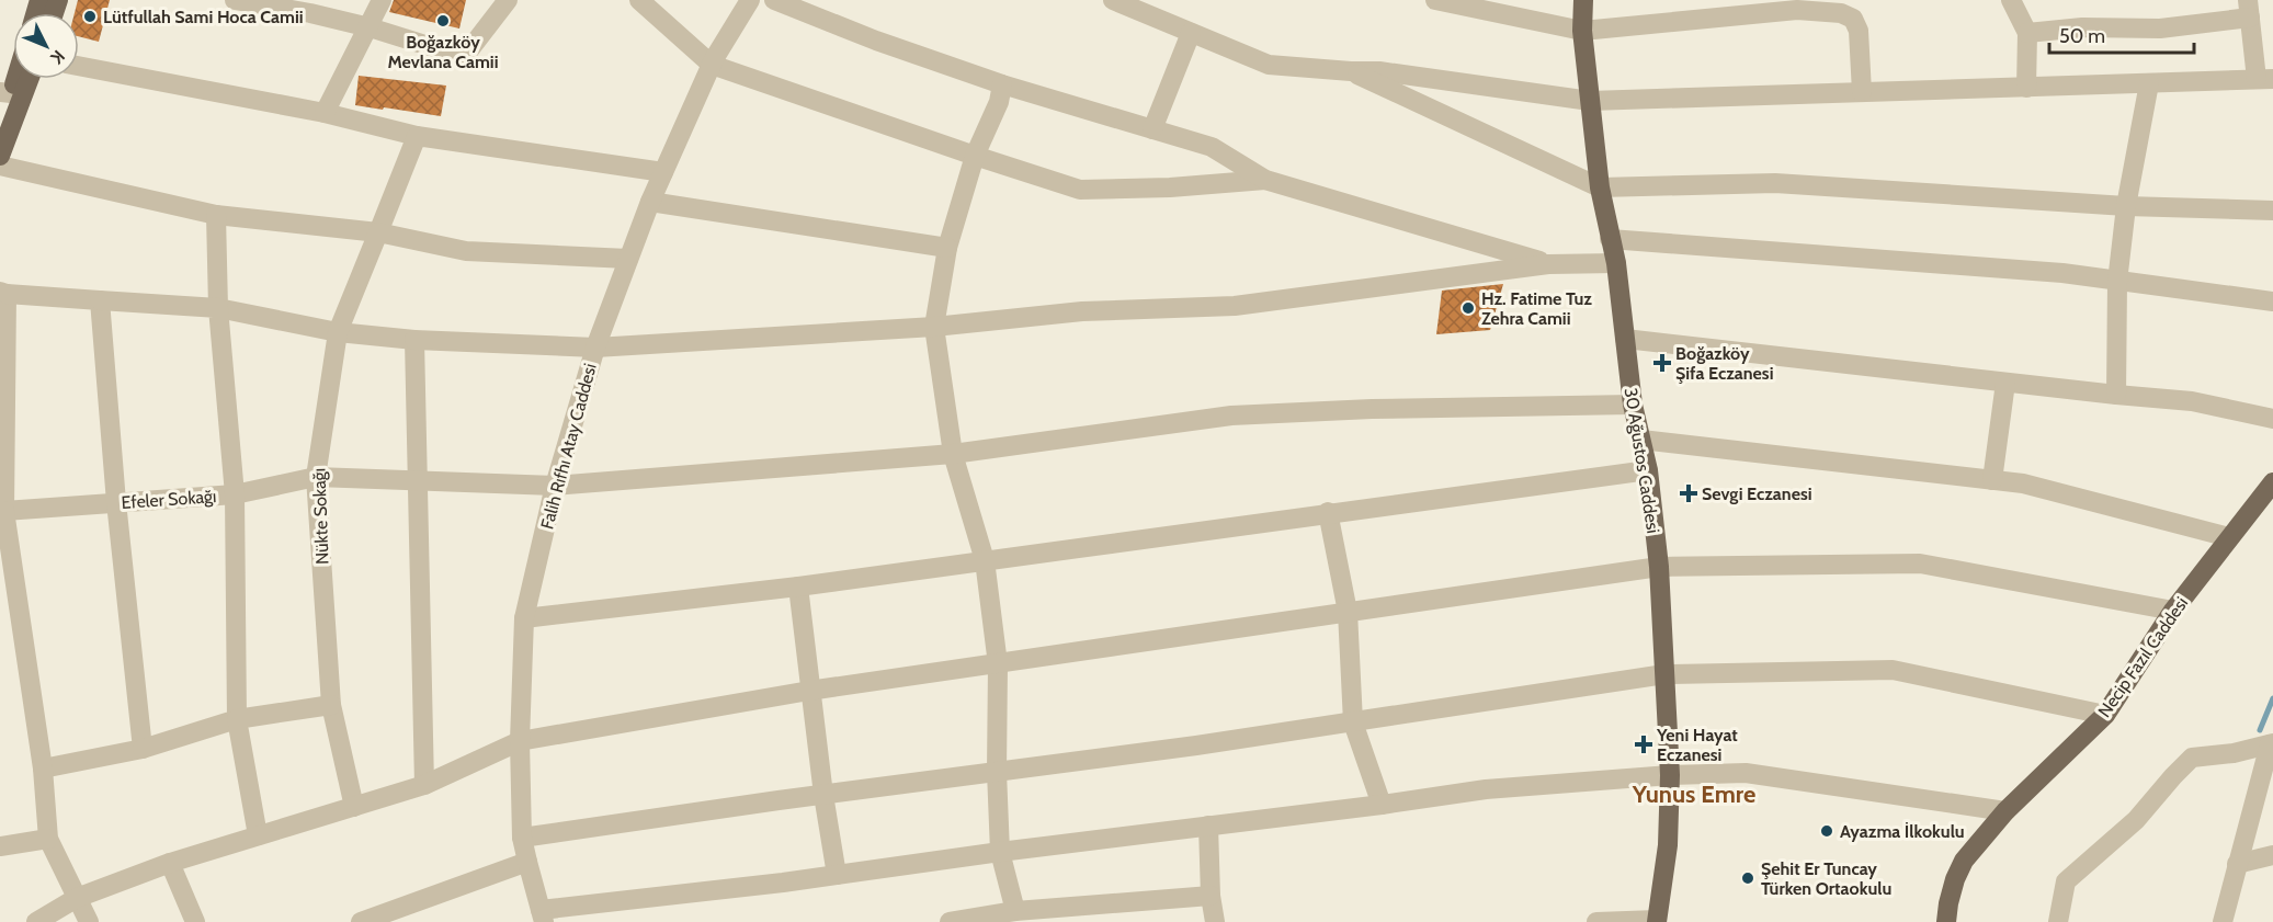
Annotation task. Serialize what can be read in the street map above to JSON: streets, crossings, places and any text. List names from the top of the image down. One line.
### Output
{"streets":{"main road":["30 Ağustos Caddesi","Necip Fazıl Caddesi"],"street":["Falih Rıfhı Atay Caddesi","Efeler Sokağı","Nükte Sokağı"]},"crossings":[["Falih Rıfhı Atay Caddesi","Efeler Sokağı"],["30 Ağustos Caddesi","Efeler Sokağı"],["Efeler Sokağı","Nükte Sokağı"]],"districts":["Yunus Emre"],"places":{"other":["Lütfullah Sami Hoca Camii","Boğazköy Mevlana Camii","Hz. Fatime Tuz Zehra Camii","Ayazma İlkokulu","Şehit Er Tuncay Türken Ortaokulu"],"health":["Boğazköy Şifa Eczanesi","Sevgi Eczanesi","Yeni Hayat Eczanesi"]},"scale_bar":"50 m","north":"bottom right"}
